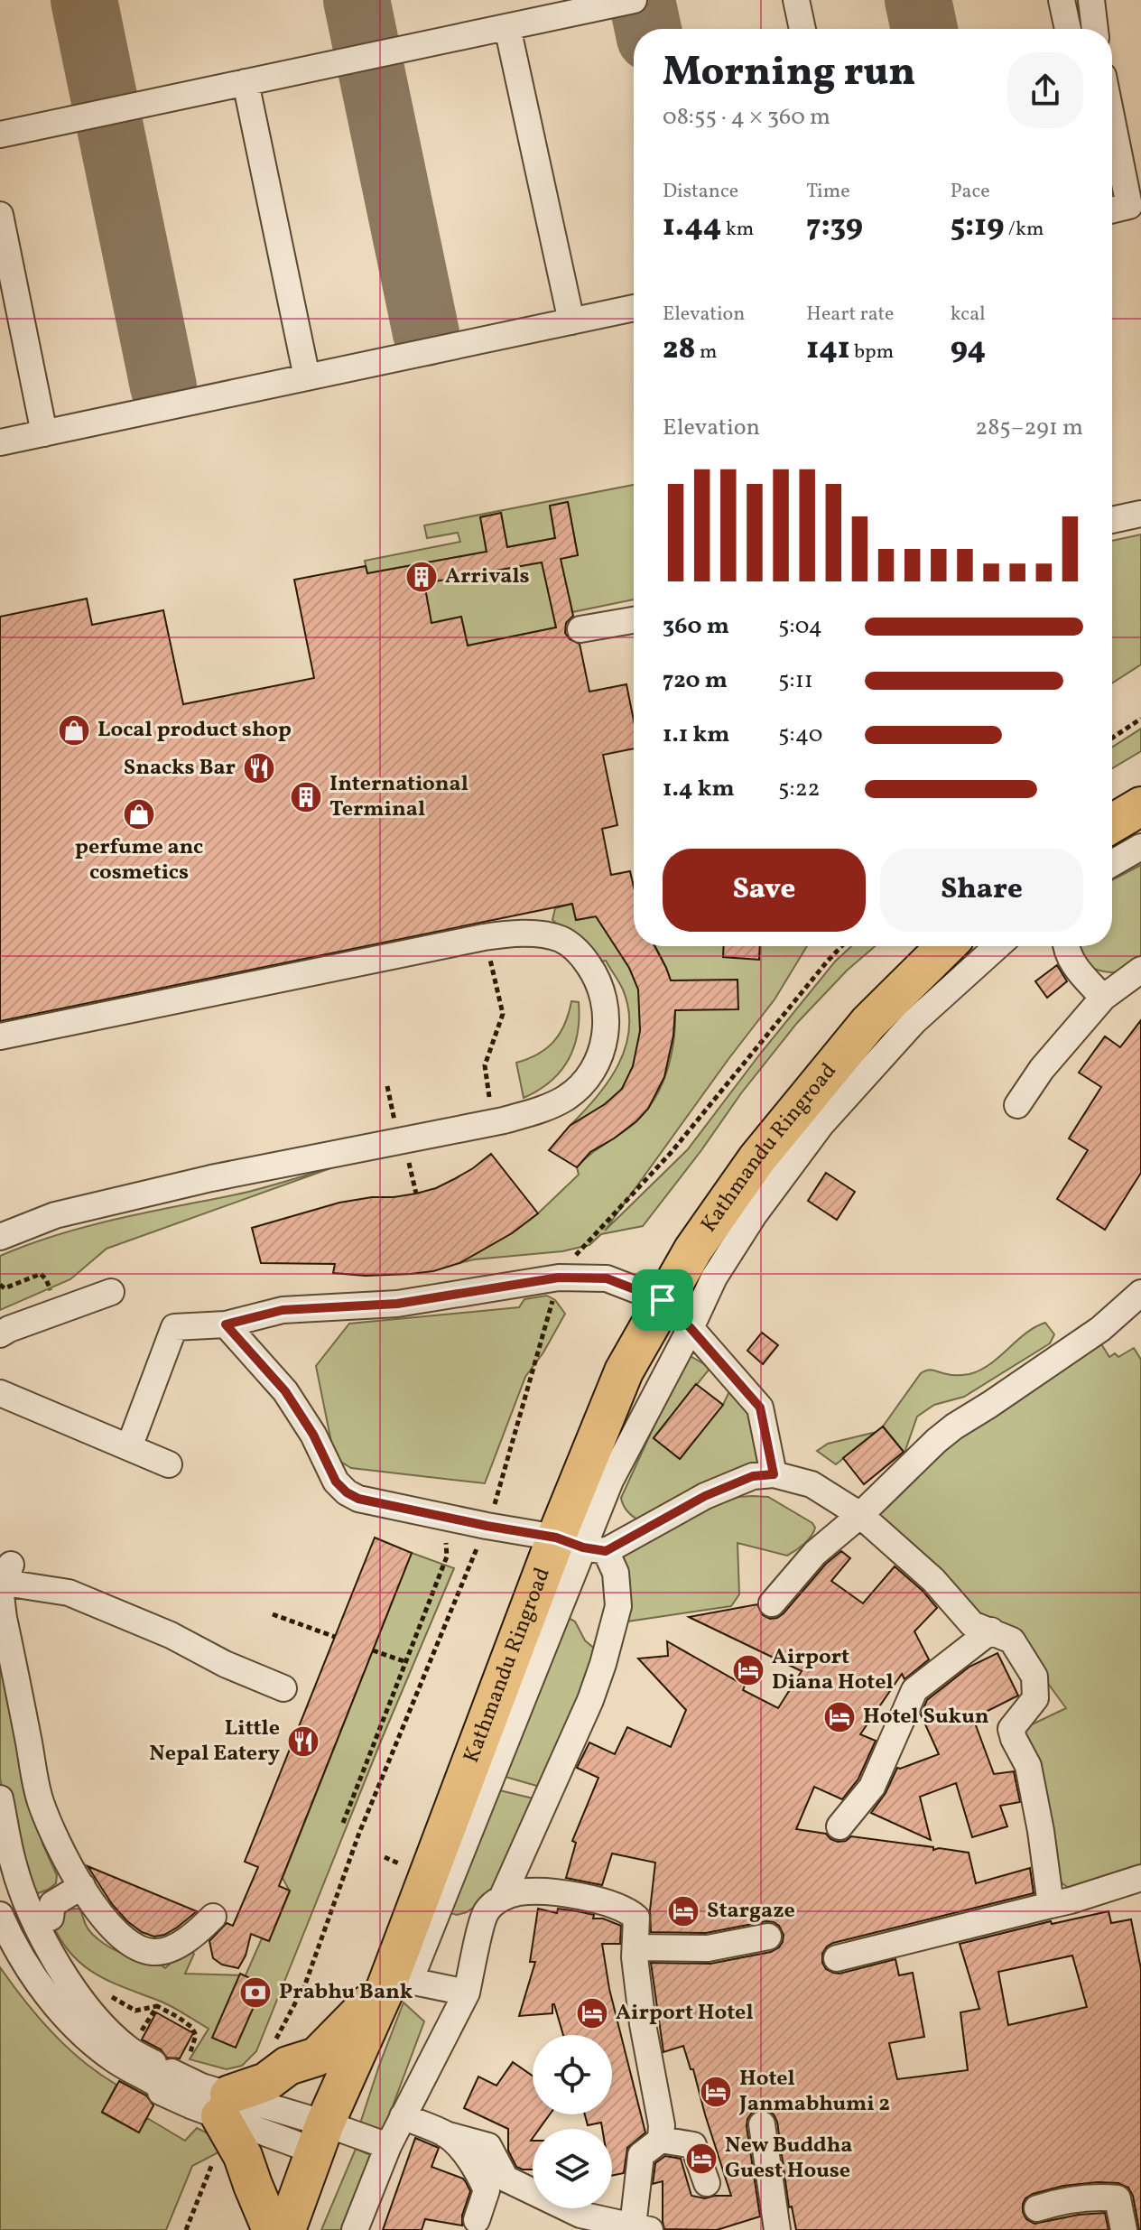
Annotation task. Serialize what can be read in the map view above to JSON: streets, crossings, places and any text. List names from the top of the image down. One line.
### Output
{"streets":{"highway":["Kathmandu Ringroad"]},"places":{"building":["Arrivals","International Terminal"],"shop":["Local product shop","perfume anc cosmetics"],"restaurant":["Snacks Bar","Little Nepal Eatery"],"hotel":["Airport Diana Hotel","Hotel Sukun","Stargaze","Airport Hotel","Hotel Janmabhumi 2","New Buddha Guest House"],"bank":["Prabhu Bank"]},"page":{"heading":["Morning run","08:55 · 4 × 360 m"],"stats":[["Distance","1.44 km"],["Time","7:39"],["Pace","5:19 /km"],["Elevation","28 m"],["Heart rate","141 bpm"],["kcal","94"]],"chart":["Elevation","285–291 m"],"list":[{"name":"360 m","note":"5:04"},{"name":"720 m","note":"5:11"},{"name":"1.1 km","note":"5:40"},{"name":"1.4 km","note":"5:22"}],"buttons":["Save","Share"]}}
